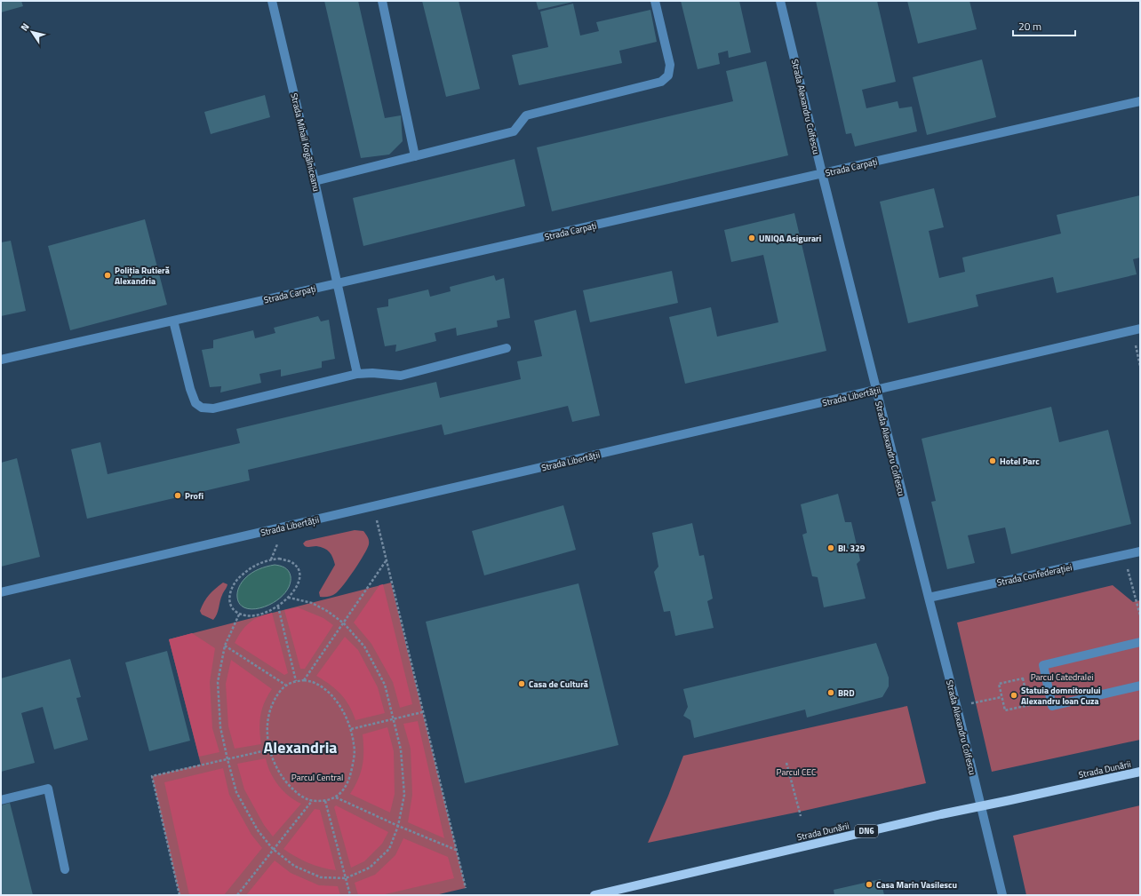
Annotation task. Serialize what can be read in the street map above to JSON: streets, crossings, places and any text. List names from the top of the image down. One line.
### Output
{"streets":{"main road":["Strada Dunării","DN6"],"street":["Strada Alexandru Colfescu","Strada Mihail Kogălniceanu","Strada Carpați","Strada Libertății","Strada Confederației"]},"crossings":[["Strada Alexandru Colfescu","Strada Carpați"],["Strada Alexandru Colfescu","Strada Libertății"],["Strada Alexandru Colfescu","Strada Confederației"],["Strada Alexandru Colfescu","Strada Dunării"],["Strada Mihail Kogălniceanu","Strada Carpați"]],"districts":["Alexandria"],"parks":["Parcul Catedralei","Parcul CEC","Parcul Central"],"places":["UNIQA Asigurari","Poliția Rutieră Alexandria","Hotel Parc","Profi","Bl. 329","Casa de Cultură","BRD","Statuia domnitorului Alexandru Ioan Cuza","Casa Marin Vasilescu"],"scale_bar":"20 m","north":"top left"}
